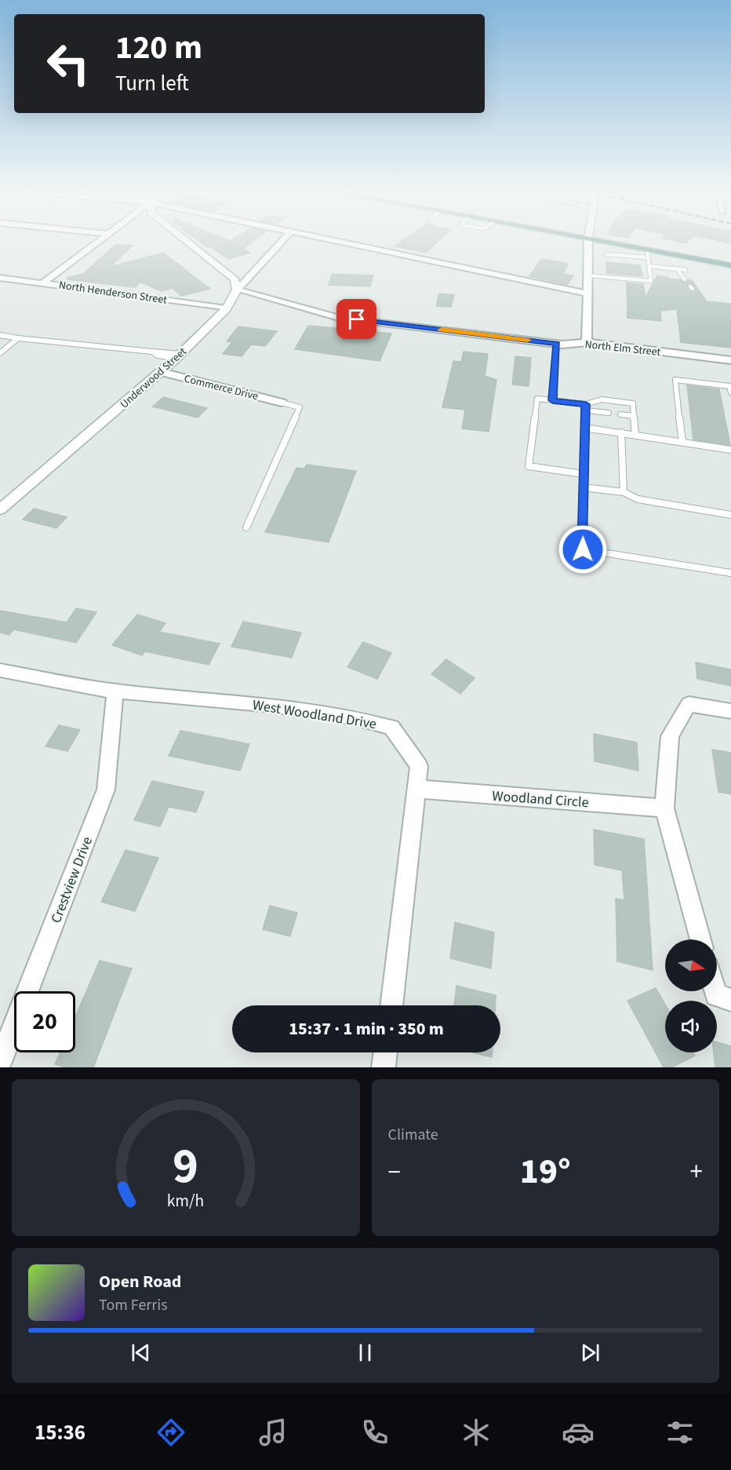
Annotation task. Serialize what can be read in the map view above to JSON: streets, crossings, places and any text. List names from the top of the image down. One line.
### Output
{"streets":{"street":["North Henderson Street","North Elm Street","Underwood Street","Commerce Drive","West Woodland Drive","Woodland Circle","Crestview Drive"]},"crossings":[["North Henderson Street","Underwood Street"],["North Elm Street","Underwood Street"],["Underwood Street","Commerce Drive"],["West Woodland Drive","Woodland Circle"],["West Woodland Drive","Crestview Drive"]],"north":"right","page":{"turn":["120 m","Turn left"],"limit":"20","trip":"15:37 · 1 min · 350 m","tile":"Climate","heat":["−","19°","+"],"song":["Open Road","Tom Ferris"],"tabs":"15:36","gauge":["9","km/h"]}}
